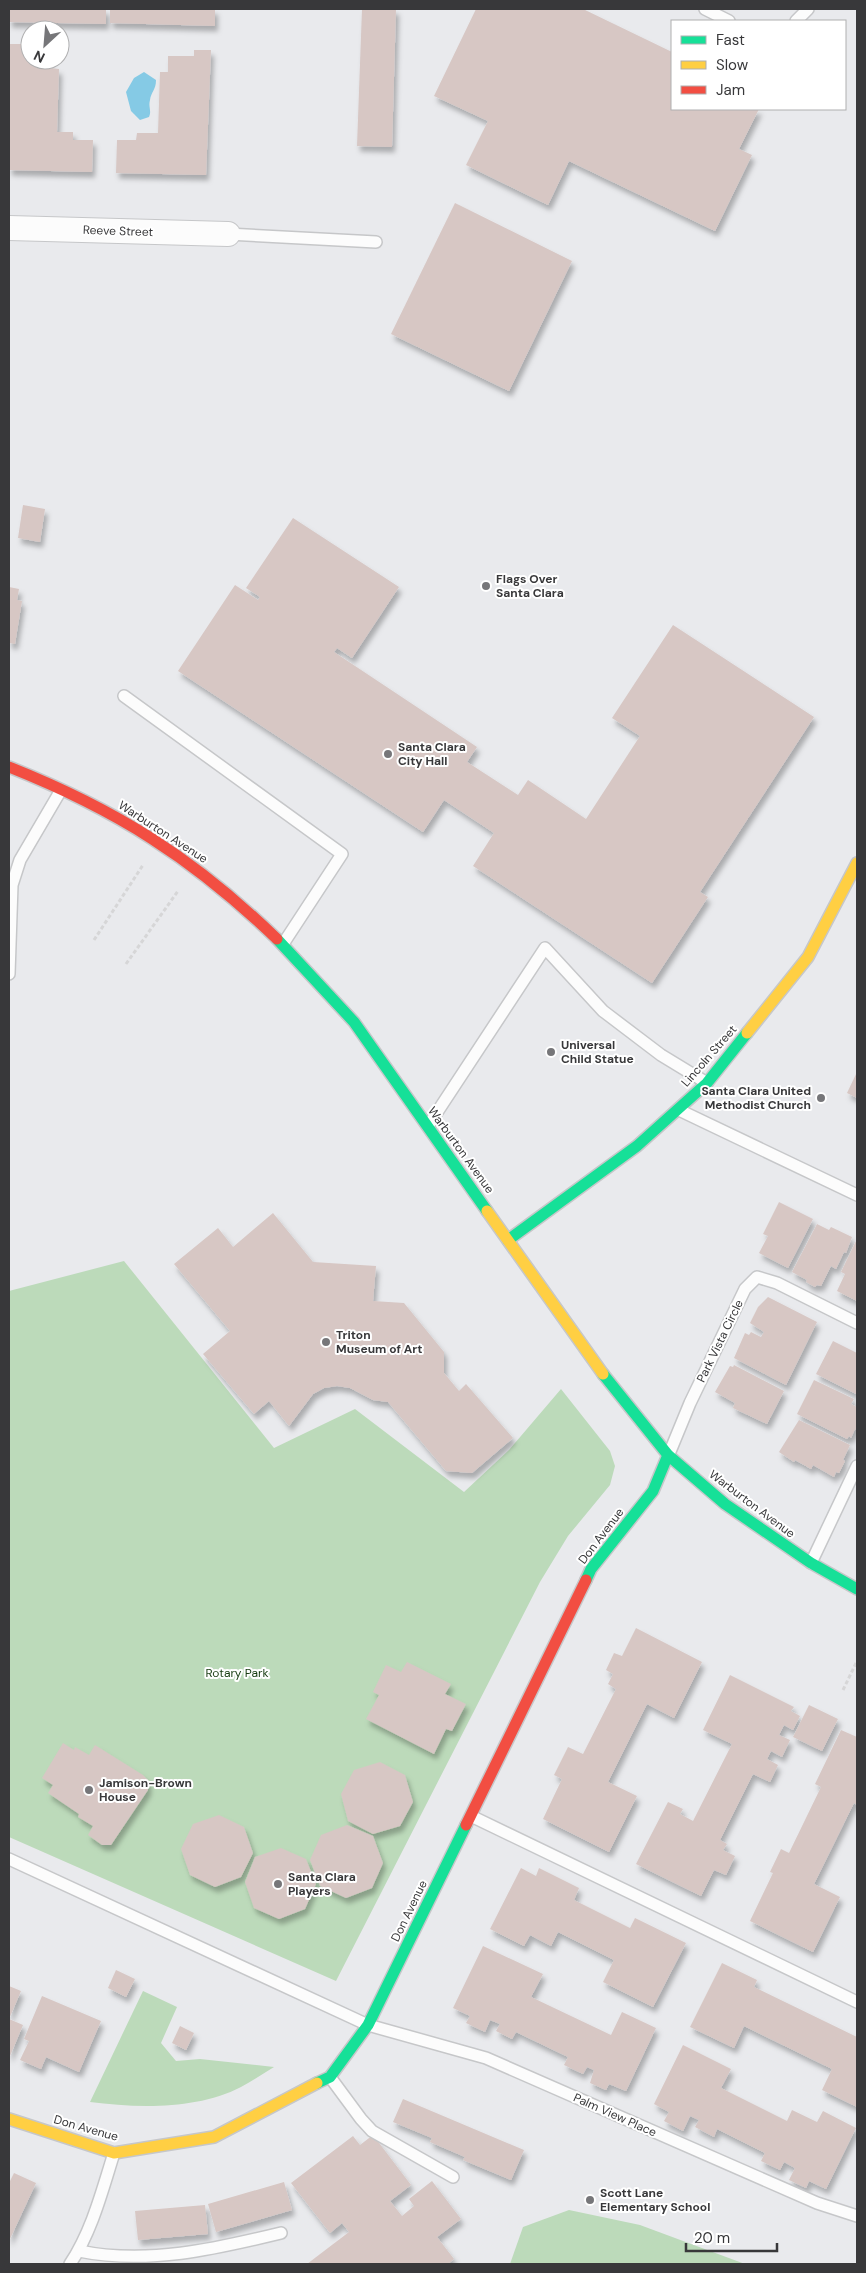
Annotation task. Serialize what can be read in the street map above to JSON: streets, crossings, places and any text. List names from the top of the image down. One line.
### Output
{"streets":{"street":["Reeve Street","Warburton Avenue","Lincoln Street","Don Avenue"],"lane":["Park Vista Circle","Palm View Place"]},"crossings":[["Warburton Avenue","Lincoln Street"],["Warburton Avenue","Park Vista Circle"],["Warburton Avenue","Don Avenue"],["Park Vista Circle","Don Avenue"],["Don Avenue","Palm View Place"]],"parks":["Rotary Park"],"places":["Flags Over Santa Clara","Santa Clara City Hall","Universal Child Statue","Santa Clara United Methodist Church","Triton Museum of Art","Jamison-Brown House","Santa Clara Players","Scott Lane Elementary School"],"legend":["Fast","Slow","Jam"],"scale_bar":"20 m","north":"bottom left"}
